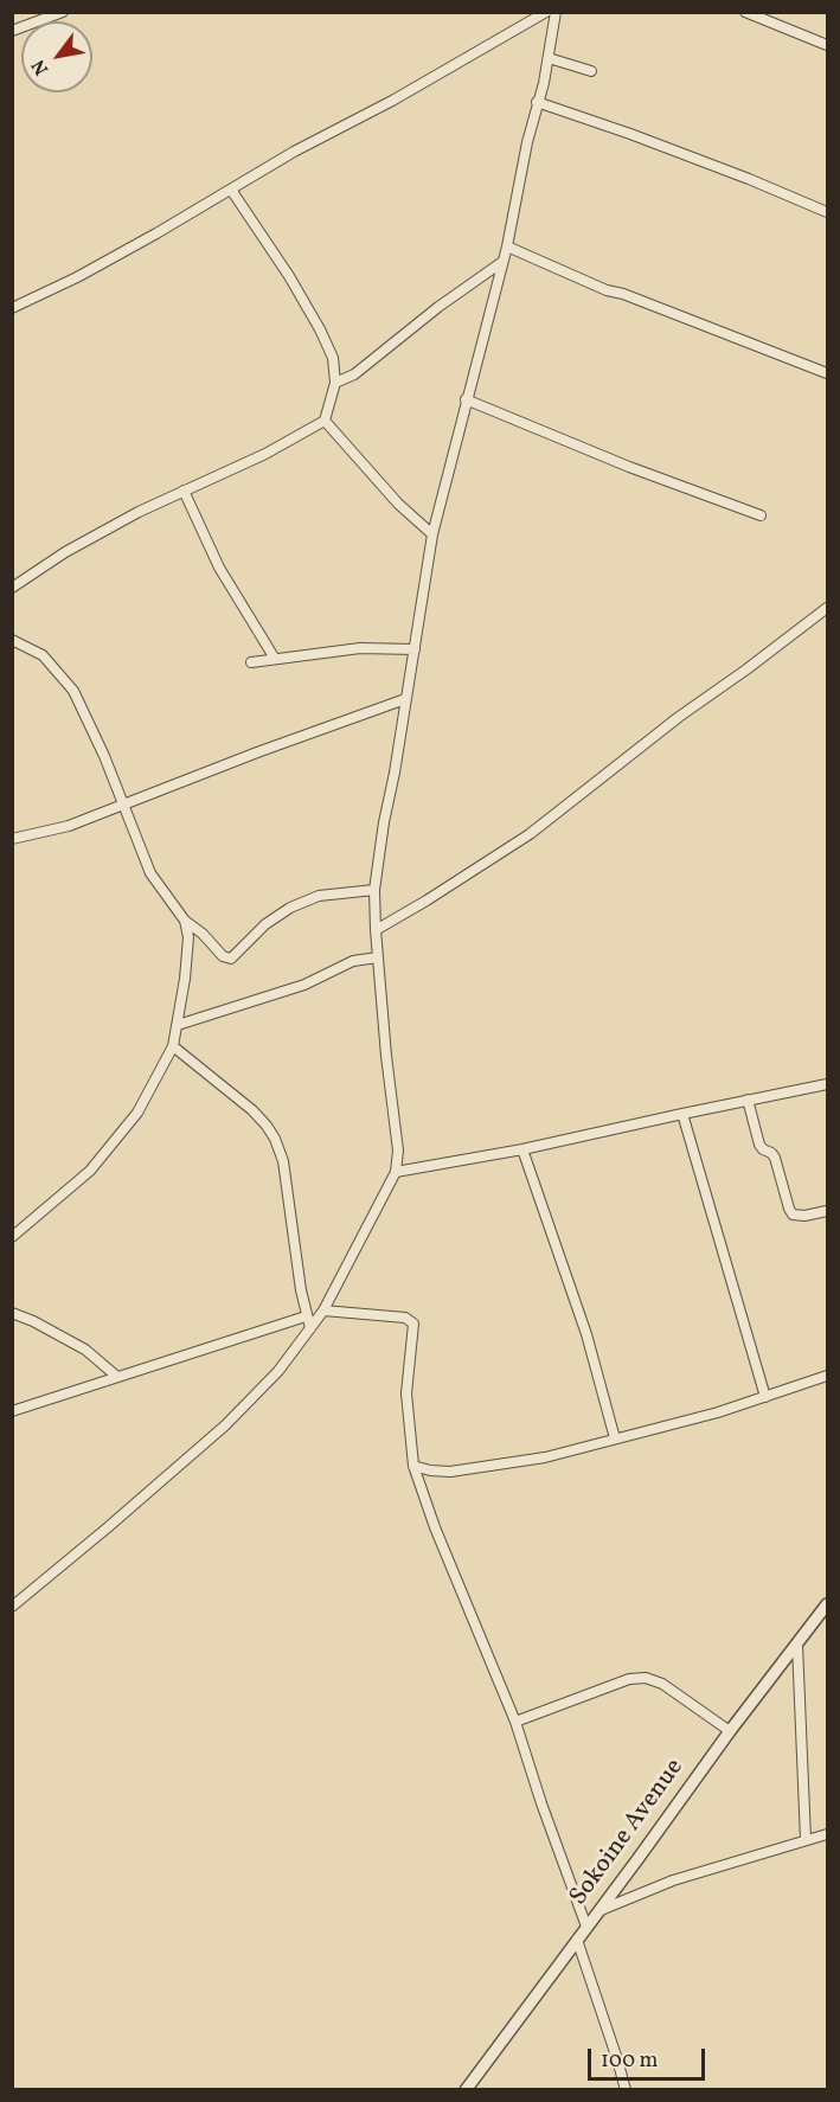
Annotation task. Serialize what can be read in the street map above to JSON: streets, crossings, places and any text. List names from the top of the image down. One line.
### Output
{"streets":{"street":["Sokoine Avenue"]},"scale_bar":"100 m","north":"bottom left"}
